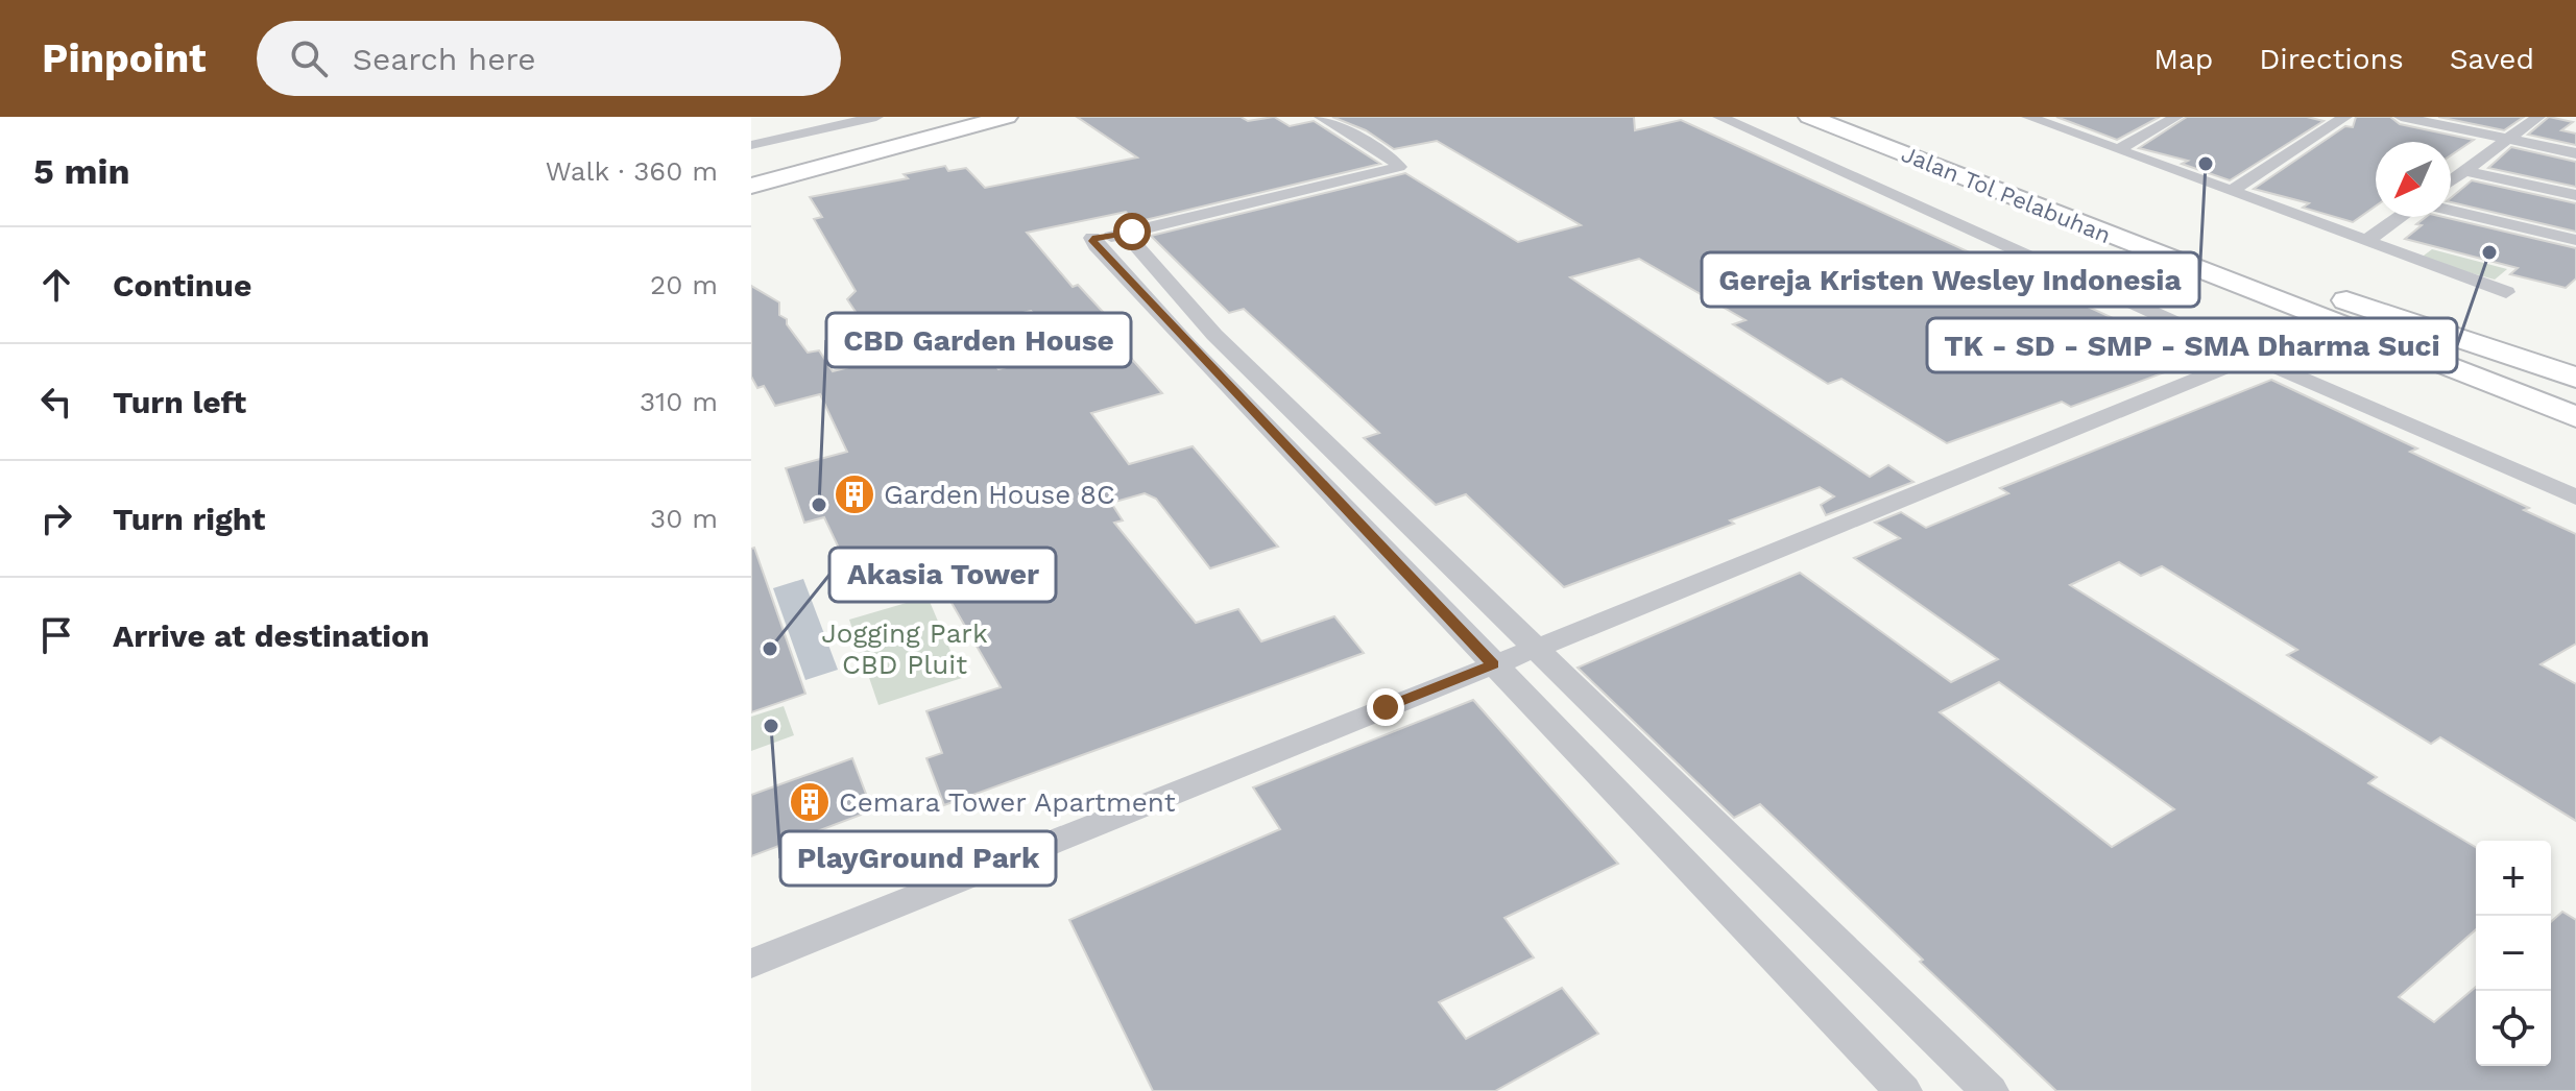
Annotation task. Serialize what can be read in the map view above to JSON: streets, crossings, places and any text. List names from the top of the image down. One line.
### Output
{"streets":{"highway":["Jalan Tol Pelabuhan"]},"parks":["Jogging Park CBD Pluit"],"places":{"other":["Gereja Kristen Wesley Indonesia","TK - SD - SMP - SMA Dharma Suci","CBD Garden House","Akasia Tower","PlayGround Park"],"building":["Garden House 8C","Cemara Tower Apartment"]},"north":"bottom left","page":{"header":"Pinpoint","search":"Search here","nav":["Map","Directions","Saved"],"heading":["5 min","Walk · 360 m"],"list":[["Continue","20 m"],["Turn left","310 m"],["Turn right","30 m"],"Arrive at destination"],"map_buttons":["+","−"]}}
